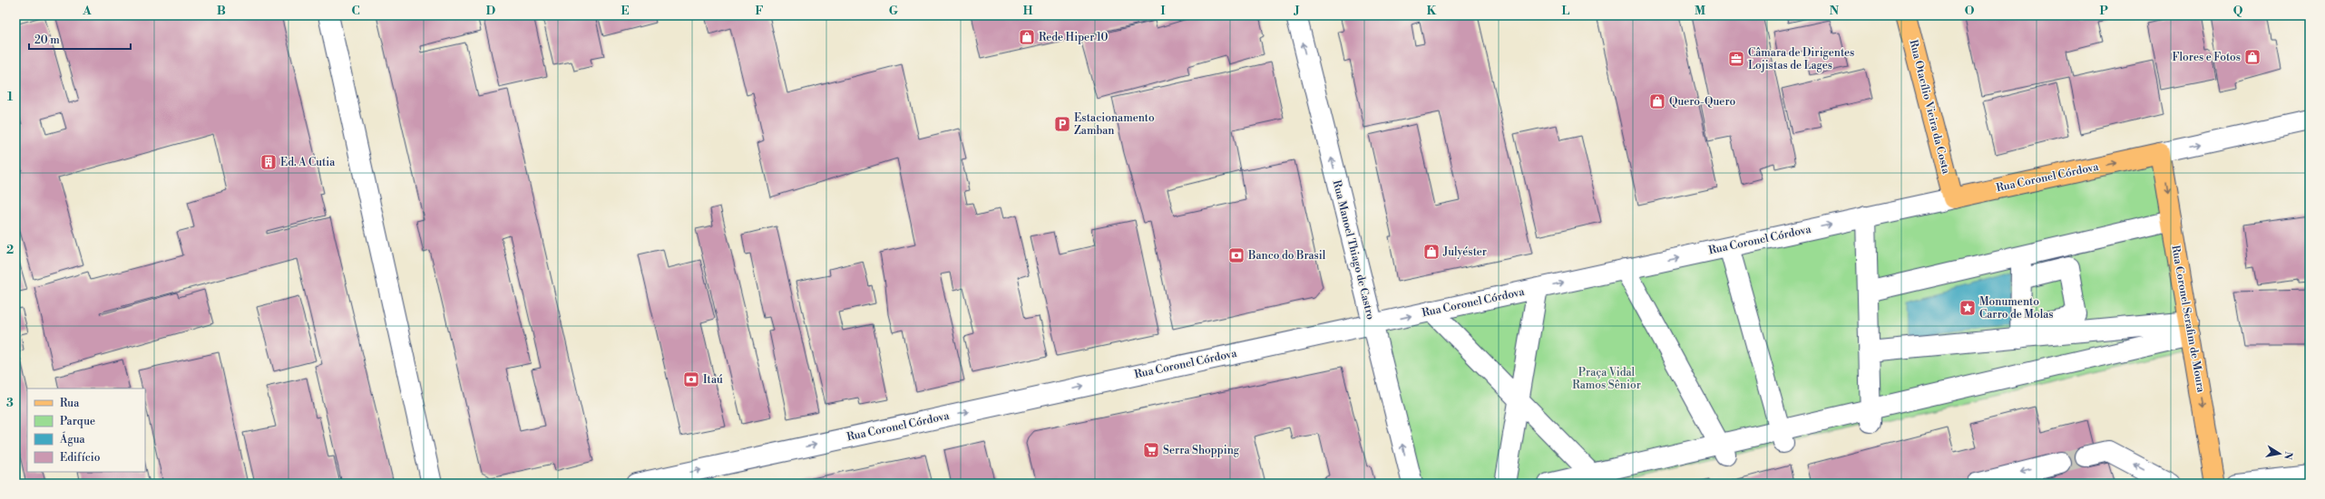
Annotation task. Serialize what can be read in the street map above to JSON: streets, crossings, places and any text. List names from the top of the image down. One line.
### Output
{"streets":{"main road":["Rua Otacílio Vieira da Costa","Rua Coronel Córdova","Rua Coronel Serafim de Moura"],"street":["Rua Manoel Thiago de Castro"]},"crossings":[["Rua Otacílio Vieira da Costa","Rua Coronel Córdova"],["Rua Coronel Córdova","Rua Manoel Thiago de Castro"],["Rua Coronel Córdova","Rua Coronel Serafim de Moura"]],"one_way":["Rua Coronel Serafim de Moura"],"parks":["Praça Vidal Ramos Sênior"],"places":{"shop":["Rede Hiper 10","Flores e Fotos","Quero-Quero","Julyéster"],"office":["Câmara de Dirigentes Lojistas de Lages"],"parking":["Estacionamento Zamban"],"building":["Ed. A Cutia"],"bank":["Banco do Brasil","Itaú"],"place":["Monumento Carro de Molas"],"supermarket":["Serra Shopping"]},"legend":["Rua","Parque","Água","Edifício"],"scale_bar":"20 m","north":"right","grid":{"columns":["A","B","C","D","E","F","G","H","I","J","K","L","M","N","O","P","Q"],"rows":["1","2","3"]}}
